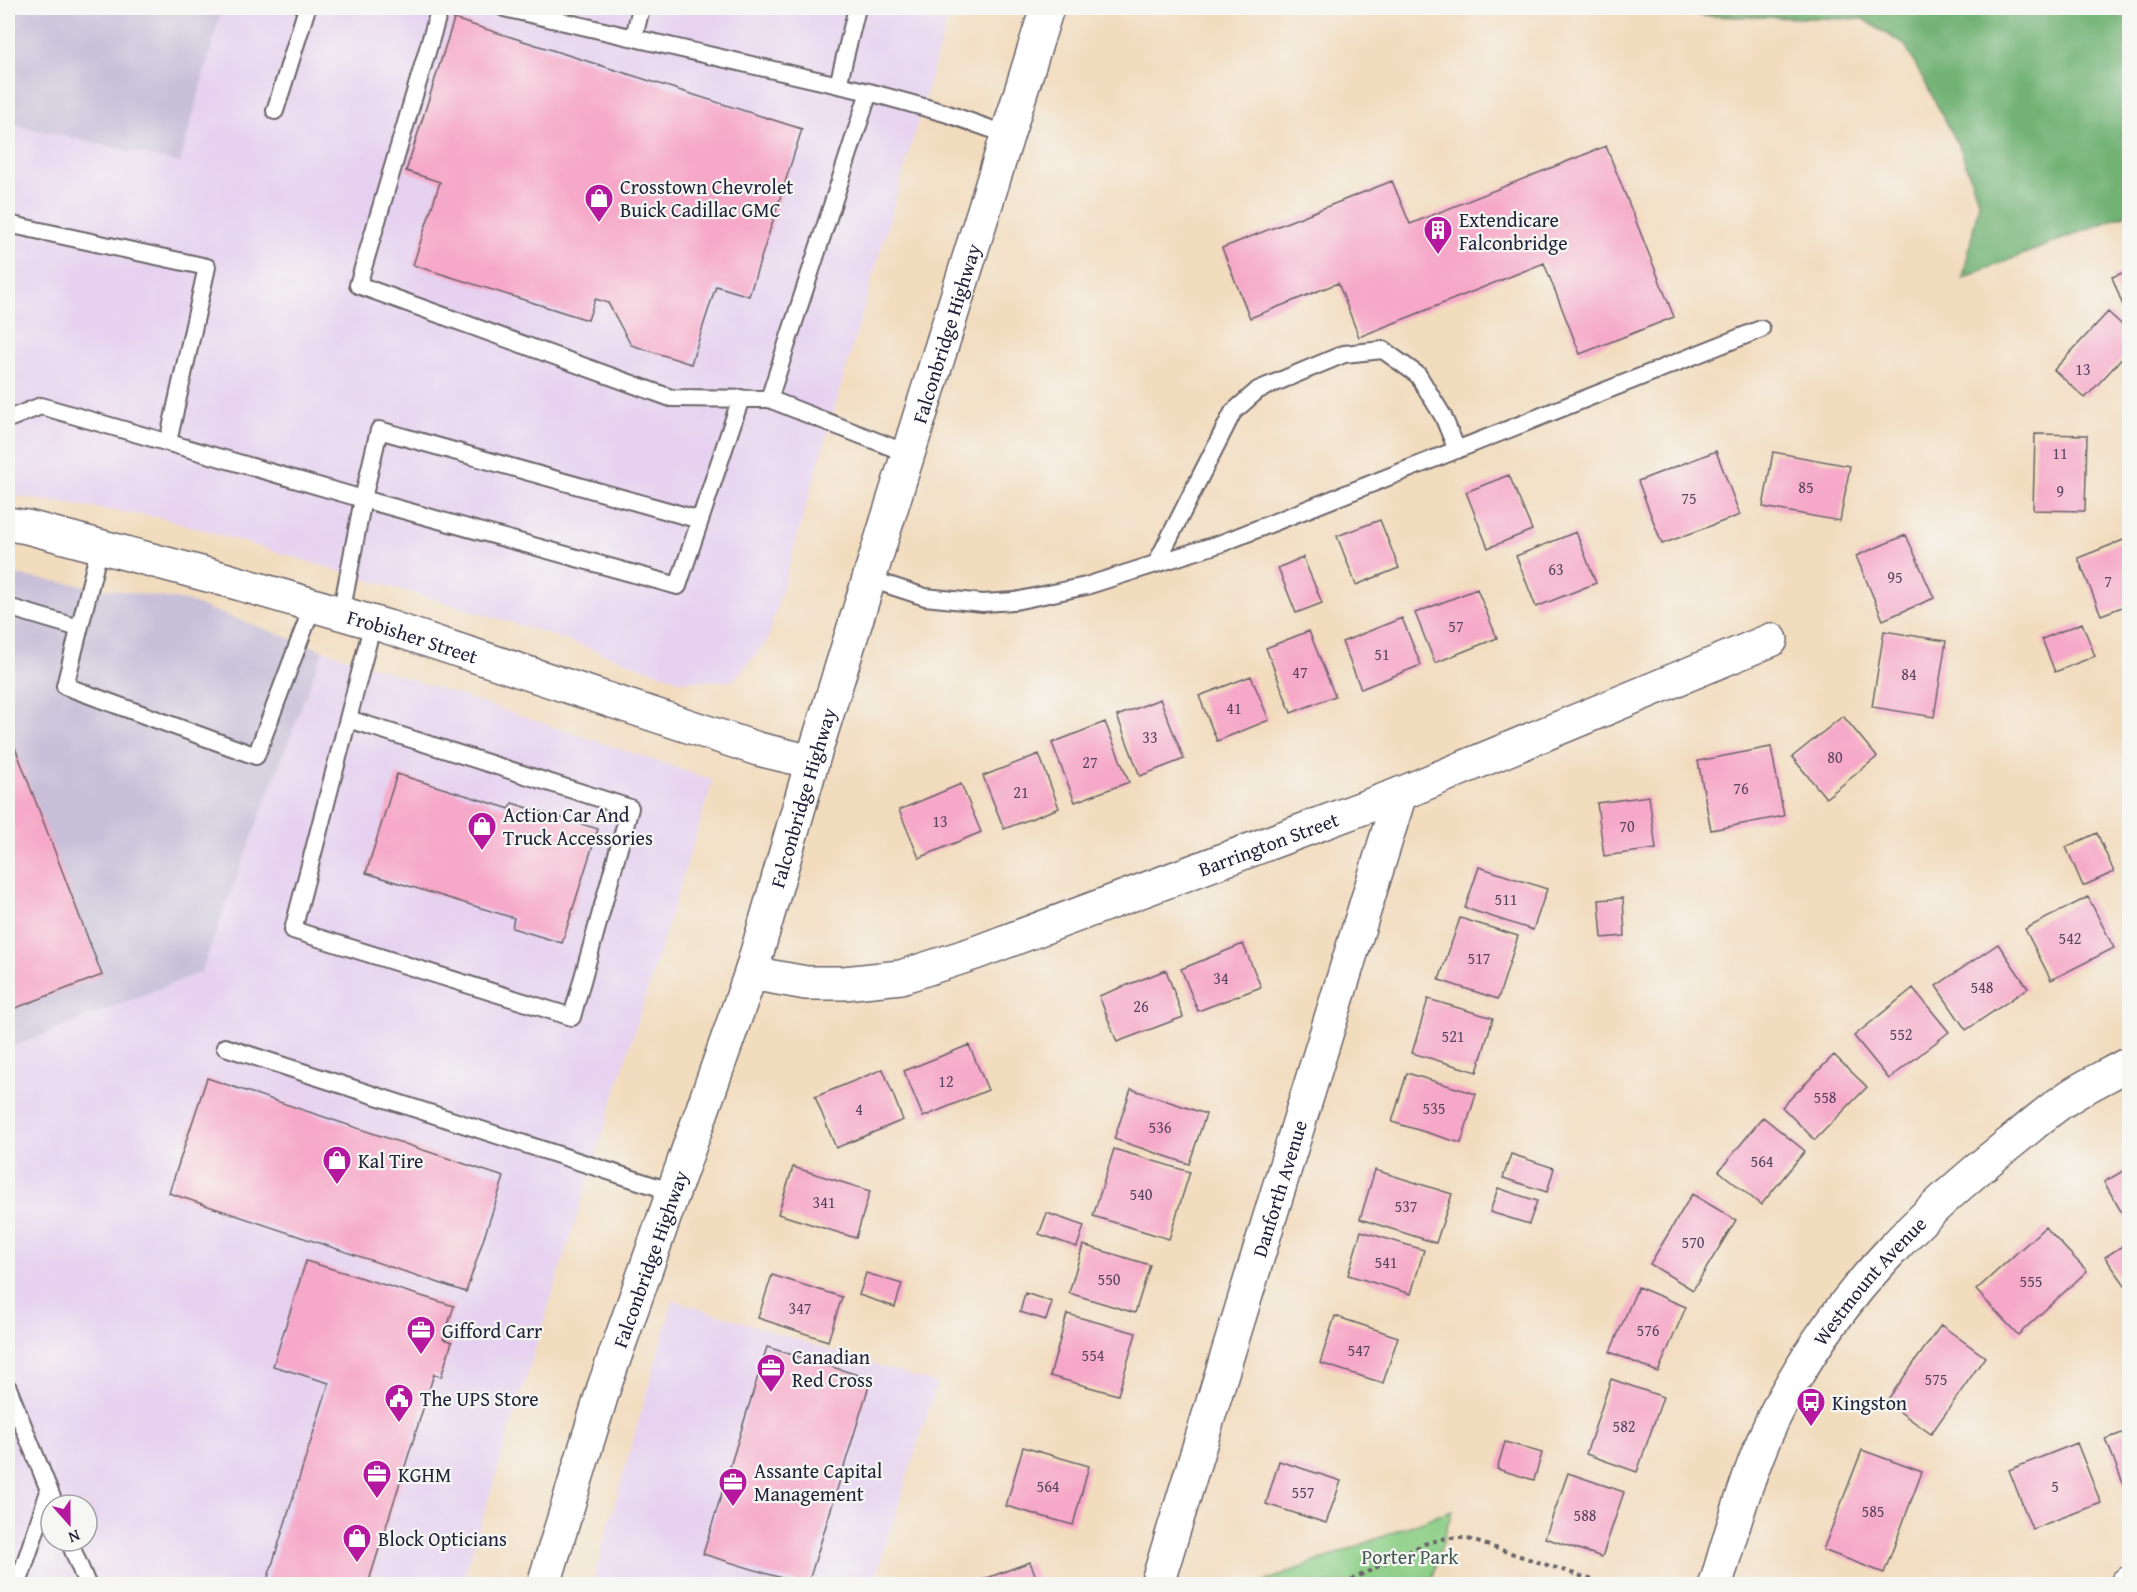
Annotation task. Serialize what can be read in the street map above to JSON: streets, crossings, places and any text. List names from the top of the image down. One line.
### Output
{"streets":{"street":["Falconbridge Highway","Frobisher Street","Barrington Street","Danforth Avenue","Westmount Avenue"]},"crossings":[["Falconbridge Highway","Frobisher Street"],["Falconbridge Highway","Barrington Street"],["Barrington Street","Danforth Avenue"]],"parks":["Porter Park"],"places":{"shop":["Crosstown Chevrolet Buick Cadillac GMC","Action Car And Truck Accessories","Kal Tire","Block Opticians"],"building":["Extendicare Falconbridge"],"office":["Gifford Carr","Canadian Red Cross","KGHM","Assante Capital Management"],"public building":["The UPS Store"],"bus stop":["Kingston"]},"house_numbers":["13","11","85","9","75","63","95","7","57","51","47","84","41","33","80","27","76","21","13","70","511","542","517","34","548","26","552","521","12","558","535","4","536","564","540","341","537","570","541","550","555","347","576","547","554","575","582","564","5","557","585","588"],"north":"bottom"}
